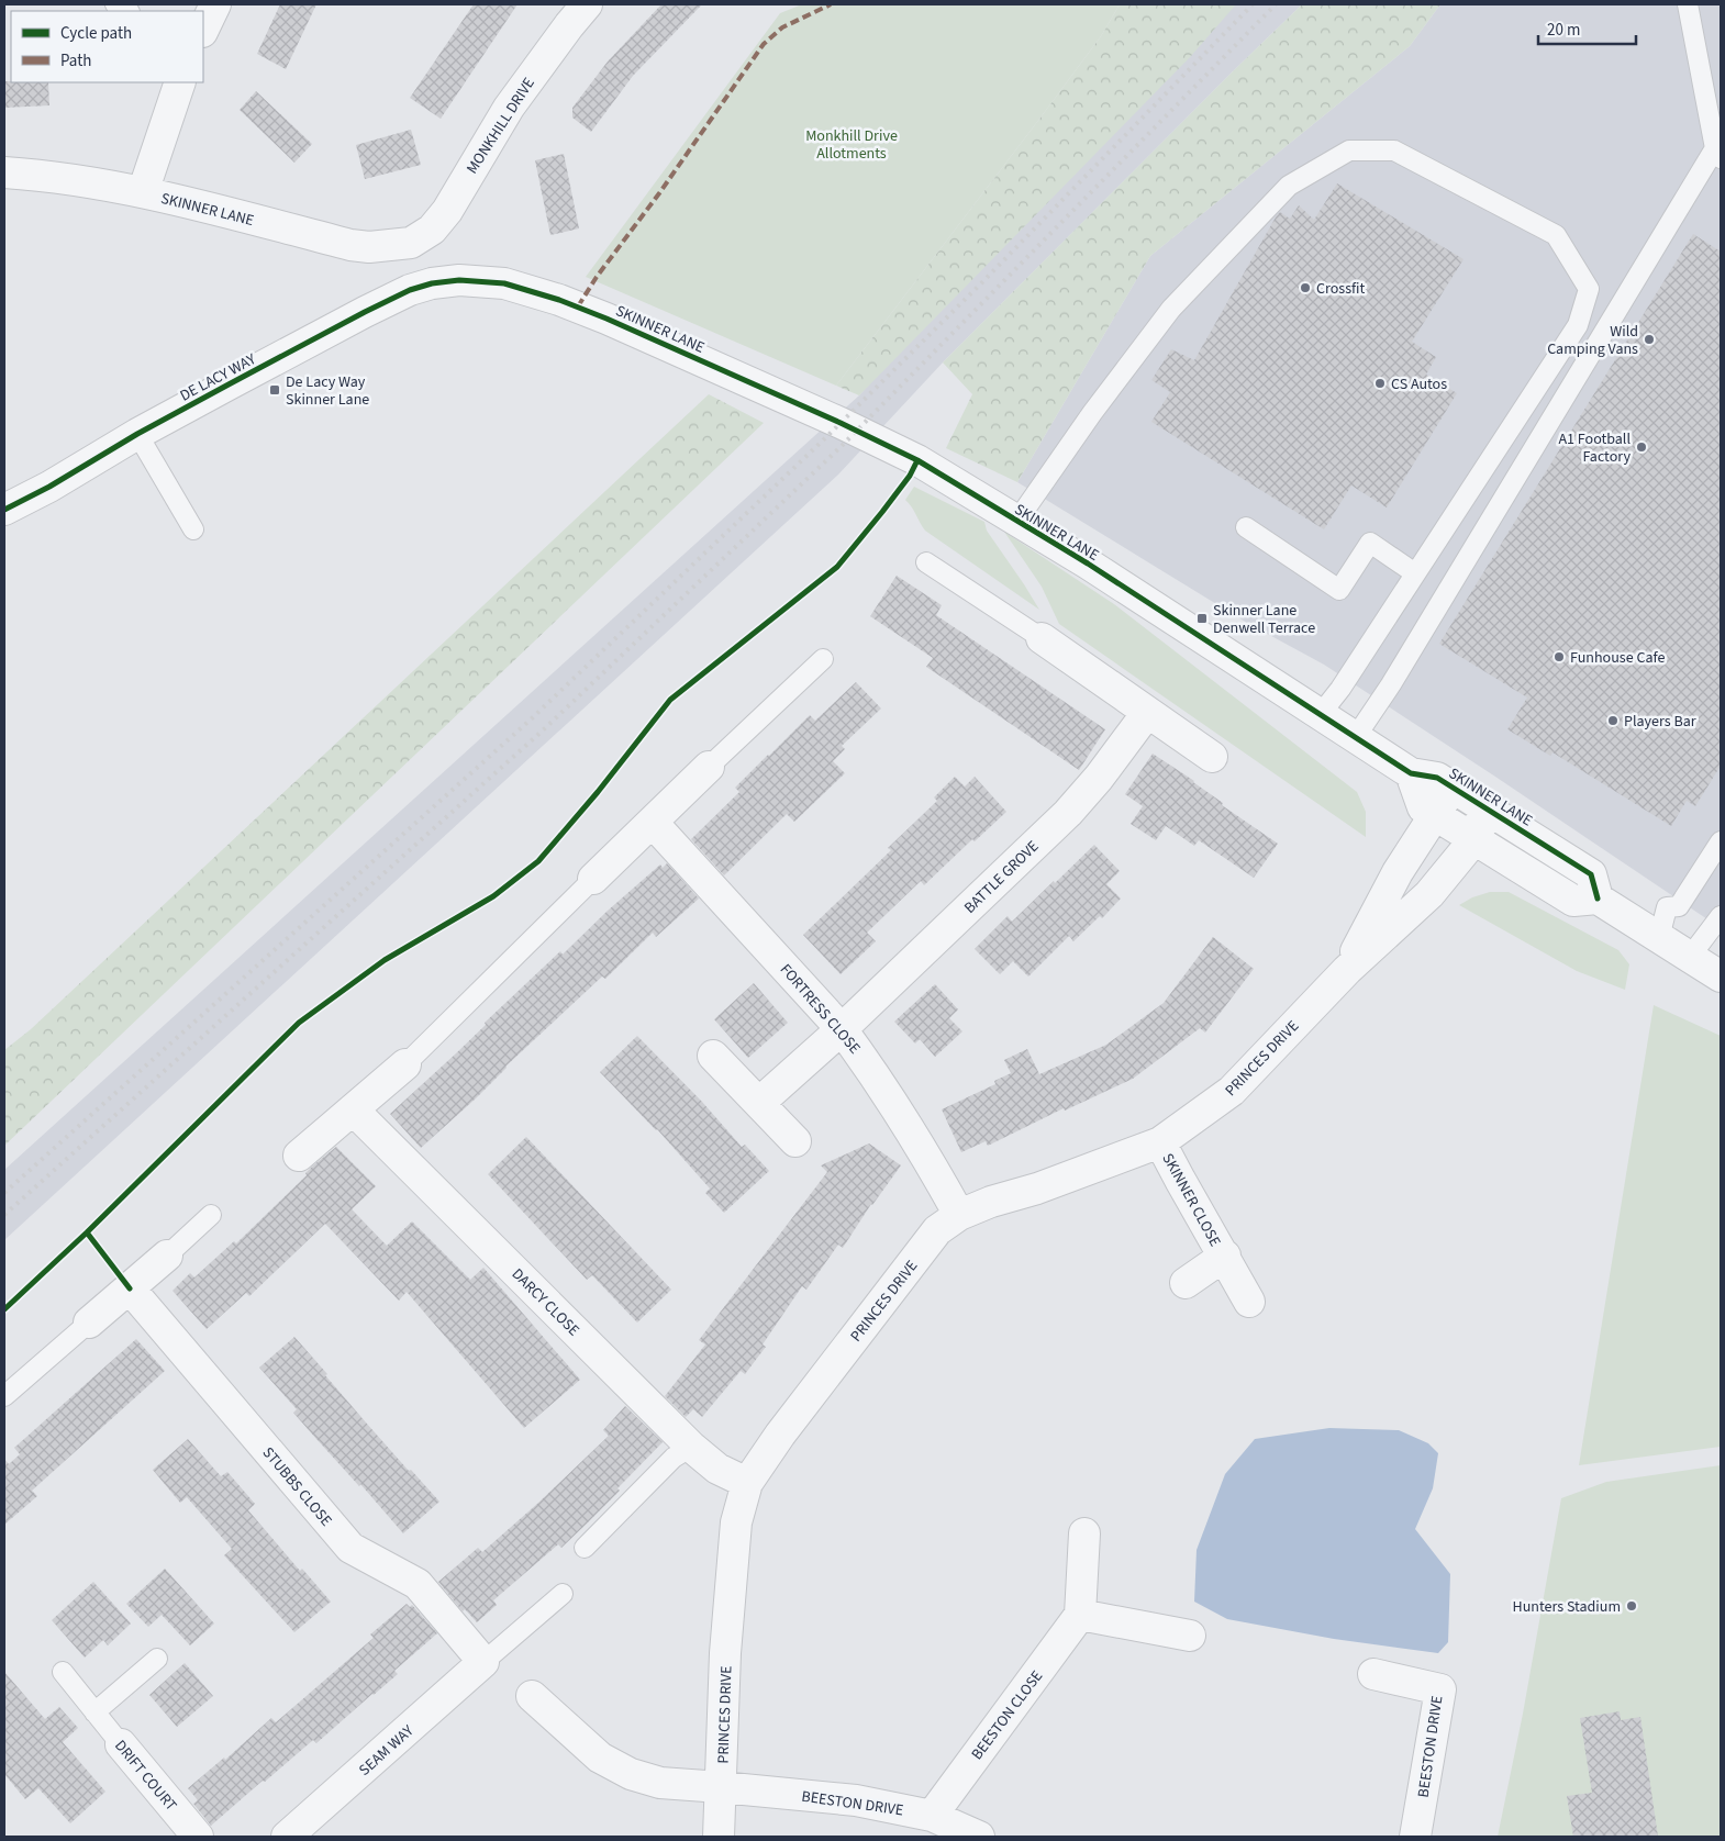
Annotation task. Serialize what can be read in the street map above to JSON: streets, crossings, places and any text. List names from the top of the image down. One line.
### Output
{"streets":{"street":["MONKHILL DRIVE","SKINNER LANE","DE LACY WAY","BATTLE GROVE","FORTRESS CLOSE","PRINCES DRIVE","SKINNER CLOSE","DARCY CLOSE","STUBBS CLOSE","BEESTON CLOSE","BEESTON DRIVE","SEAM WAY","DRIFT COURT"]},"crossings":[["MONKHILL DRIVE","SKINNER LANE"],["SKINNER LANE","DE LACY WAY"],["SKINNER LANE","PRINCES DRIVE"],["BATTLE GROVE","FORTRESS CLOSE"],["FORTRESS CLOSE","PRINCES DRIVE"],["PRINCES DRIVE","SKINNER CLOSE"],["PRINCES DRIVE","DARCY CLOSE"],["PRINCES DRIVE","BEESTON DRIVE"],["STUBBS CLOSE","SEAM WAY"],["BEESTON CLOSE","BEESTON DRIVE"]],"parks":["Monkhill Drive Allotments"],"places":{"other":["Crossfit","Wild Camping Vans","CS Autos","A1 Football Factory","Funhouse Cafe","Players Bar","Hunters Stadium"],"transit":["De Lacy Way Skinner Lane","Skinner Lane Denwell Terrace"]},"legend":["Cycle path","Path"],"scale_bar":"20 m"}
